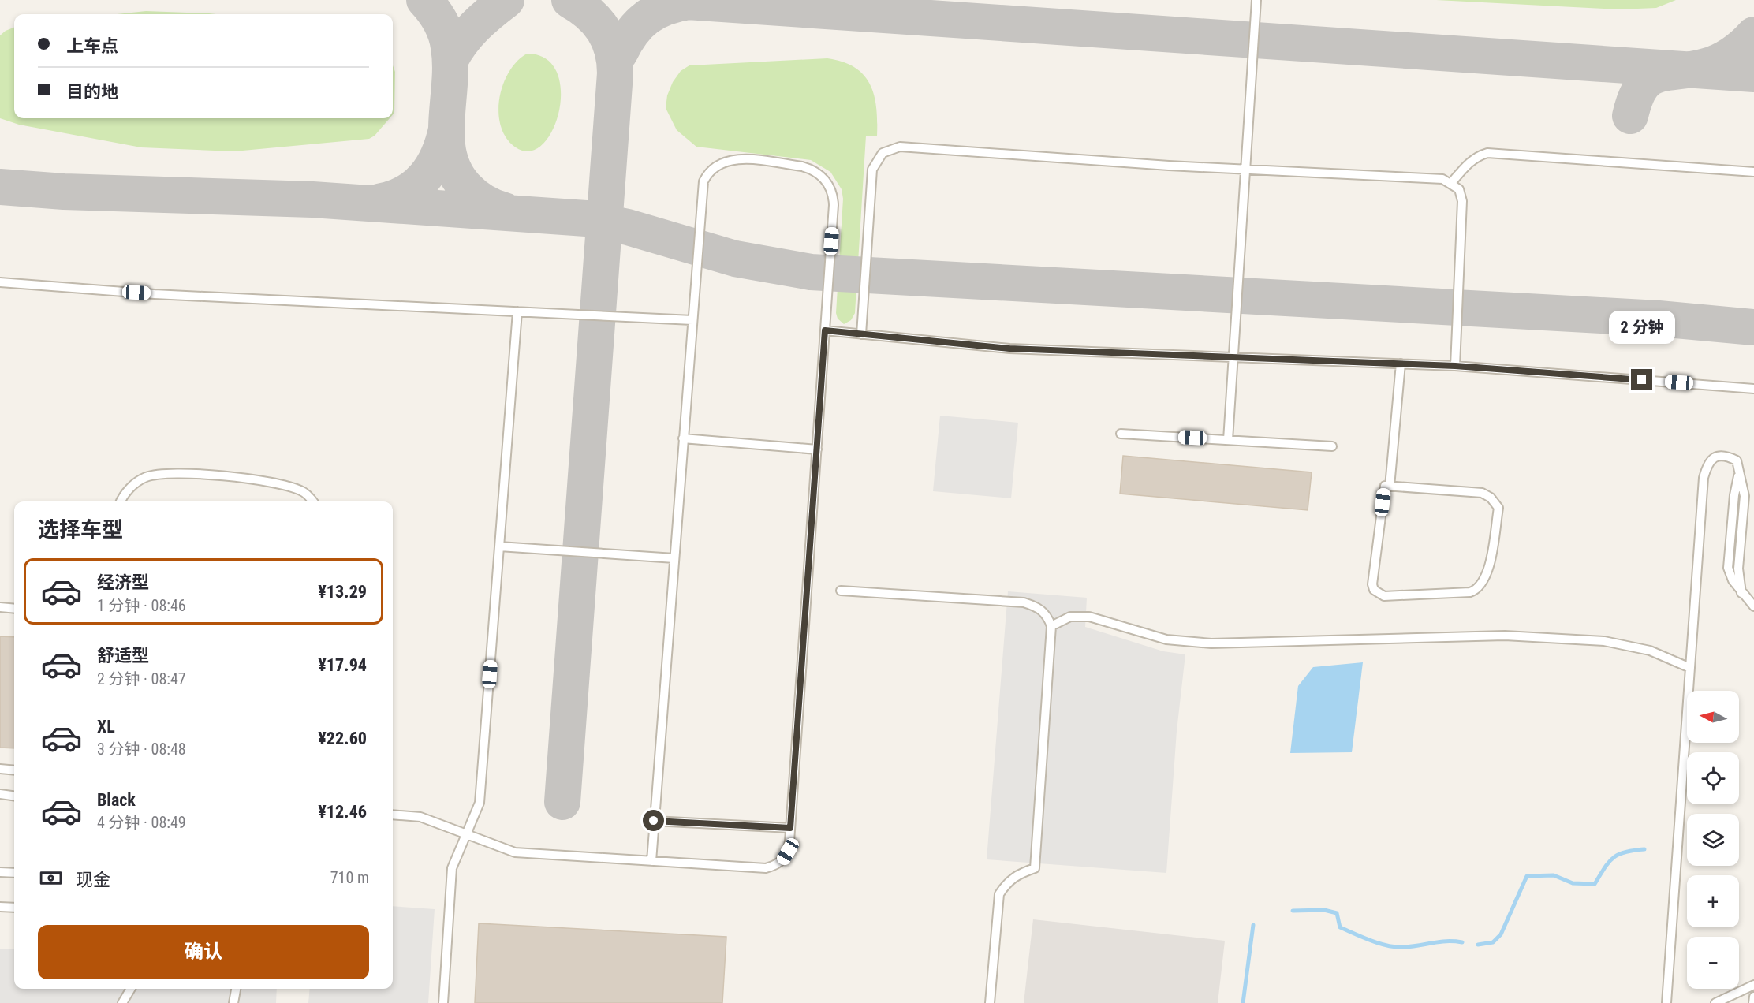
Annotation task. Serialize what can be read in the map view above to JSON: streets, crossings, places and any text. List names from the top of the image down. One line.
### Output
{"north":"left","page":{"banner":["上车点","目的地"],"bubble":"2 分钟","heading":"选择车型","list":[{"name":"经济型","note":"1 分钟 · 08:46","value":"¥13.29"},{"name":"舒适型","note":"2 分钟 · 08:47","value":"¥17.94"},{"name":"XL","note":"3 分钟 · 08:48","value":"¥22.60"},{"name":"Black","note":"4 分钟 · 08:49","value":"¥12.46"}],"map_buttons":["+","−"],"pay":["现金","710 m"],"buttons":"确认"}}
